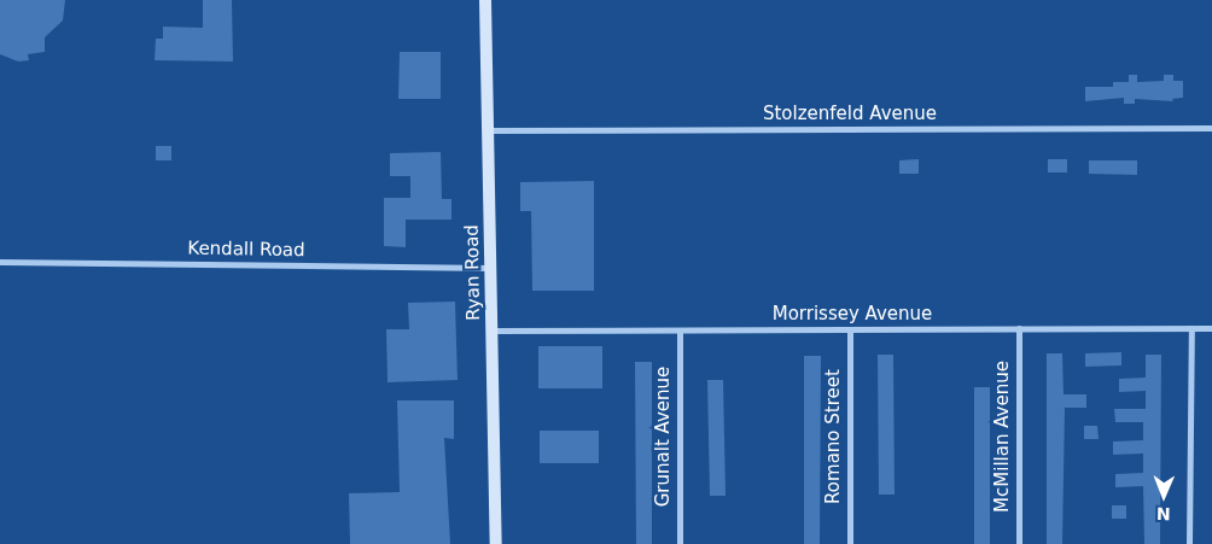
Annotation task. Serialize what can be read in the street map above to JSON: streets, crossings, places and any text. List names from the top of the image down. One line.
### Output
{"streets":{"main road":["Ryan Road"],"street":["Stolzenfeld Avenue","Kendall Road","Morrissey Avenue","Grunalt Avenue","Romano Street","McMillan Avenue"]},"crossings":[["Stolzenfeld Avenue","Ryan Road"],["Kendall Road","Ryan Road"],["Ryan Road","Morrissey Avenue"],["Morrissey Avenue","Grunalt Avenue"],["Morrissey Avenue","Romano Street"],["Morrissey Avenue","McMillan Avenue"]],"north":"bottom"}
